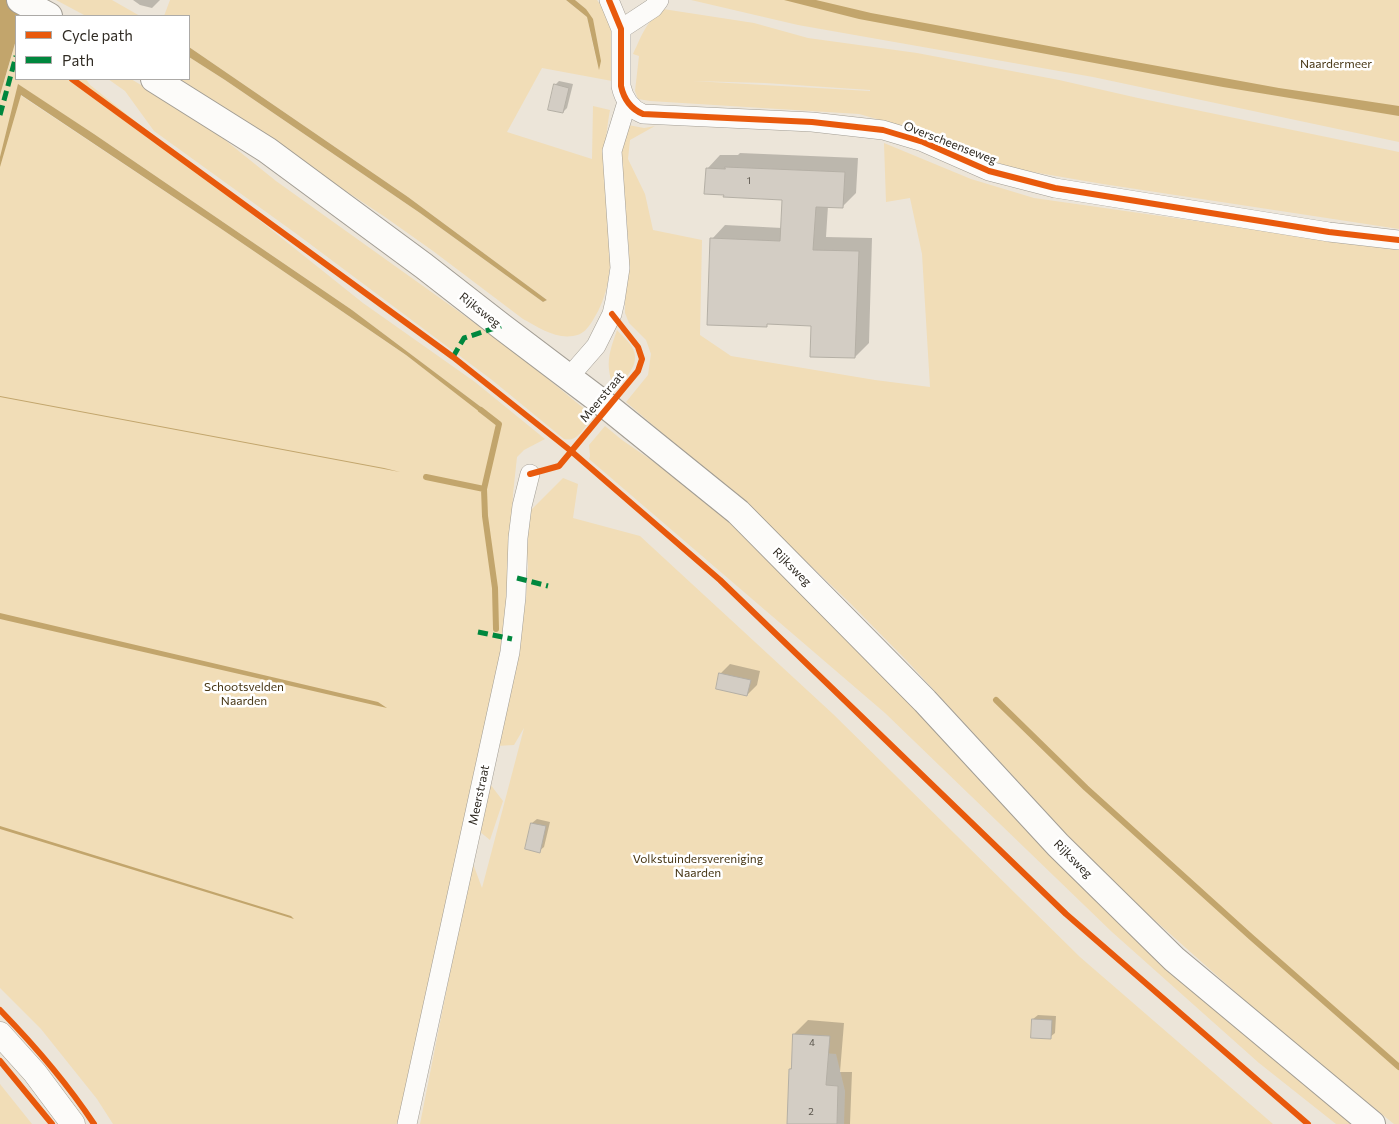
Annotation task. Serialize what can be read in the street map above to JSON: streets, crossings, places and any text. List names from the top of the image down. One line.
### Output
{"streets":{"main road":["Rijksweg"],"street":["Overscheenseweg","Meerstraat"]},"parks":["Naardermeer","Schootsvelden Naarden","Volkstuindersvereniging Naarden"],"house_numbers":["1","4","2"],"legend":["Cycle path","Path"]}
